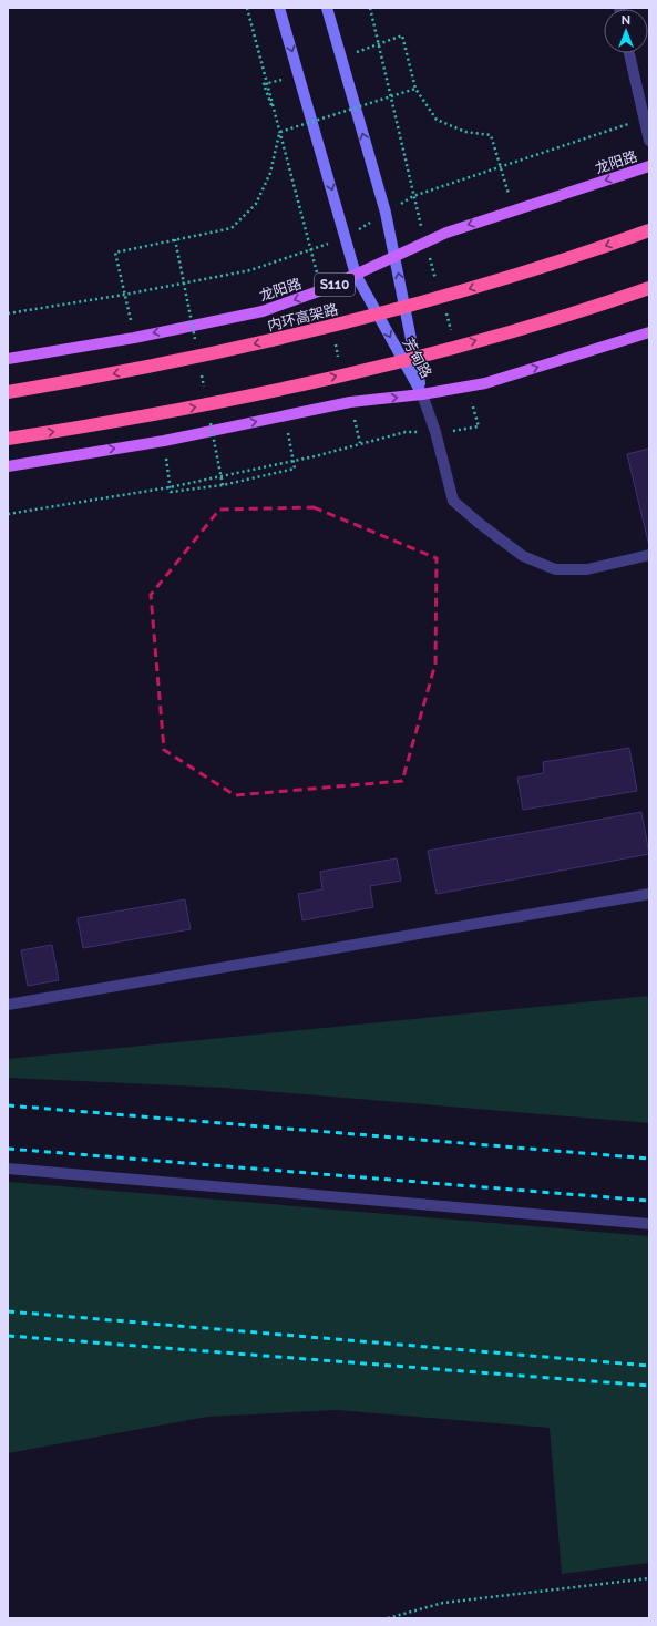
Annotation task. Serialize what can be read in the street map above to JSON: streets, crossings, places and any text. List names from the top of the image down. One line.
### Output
{"streets":{"highway":["内环高架路"],"main road":["龙阳路","S110","芳甸路"]},"crossings":[["龙阳路","芳甸路"]],"one_way":["龙阳路"],"north":"top"}
